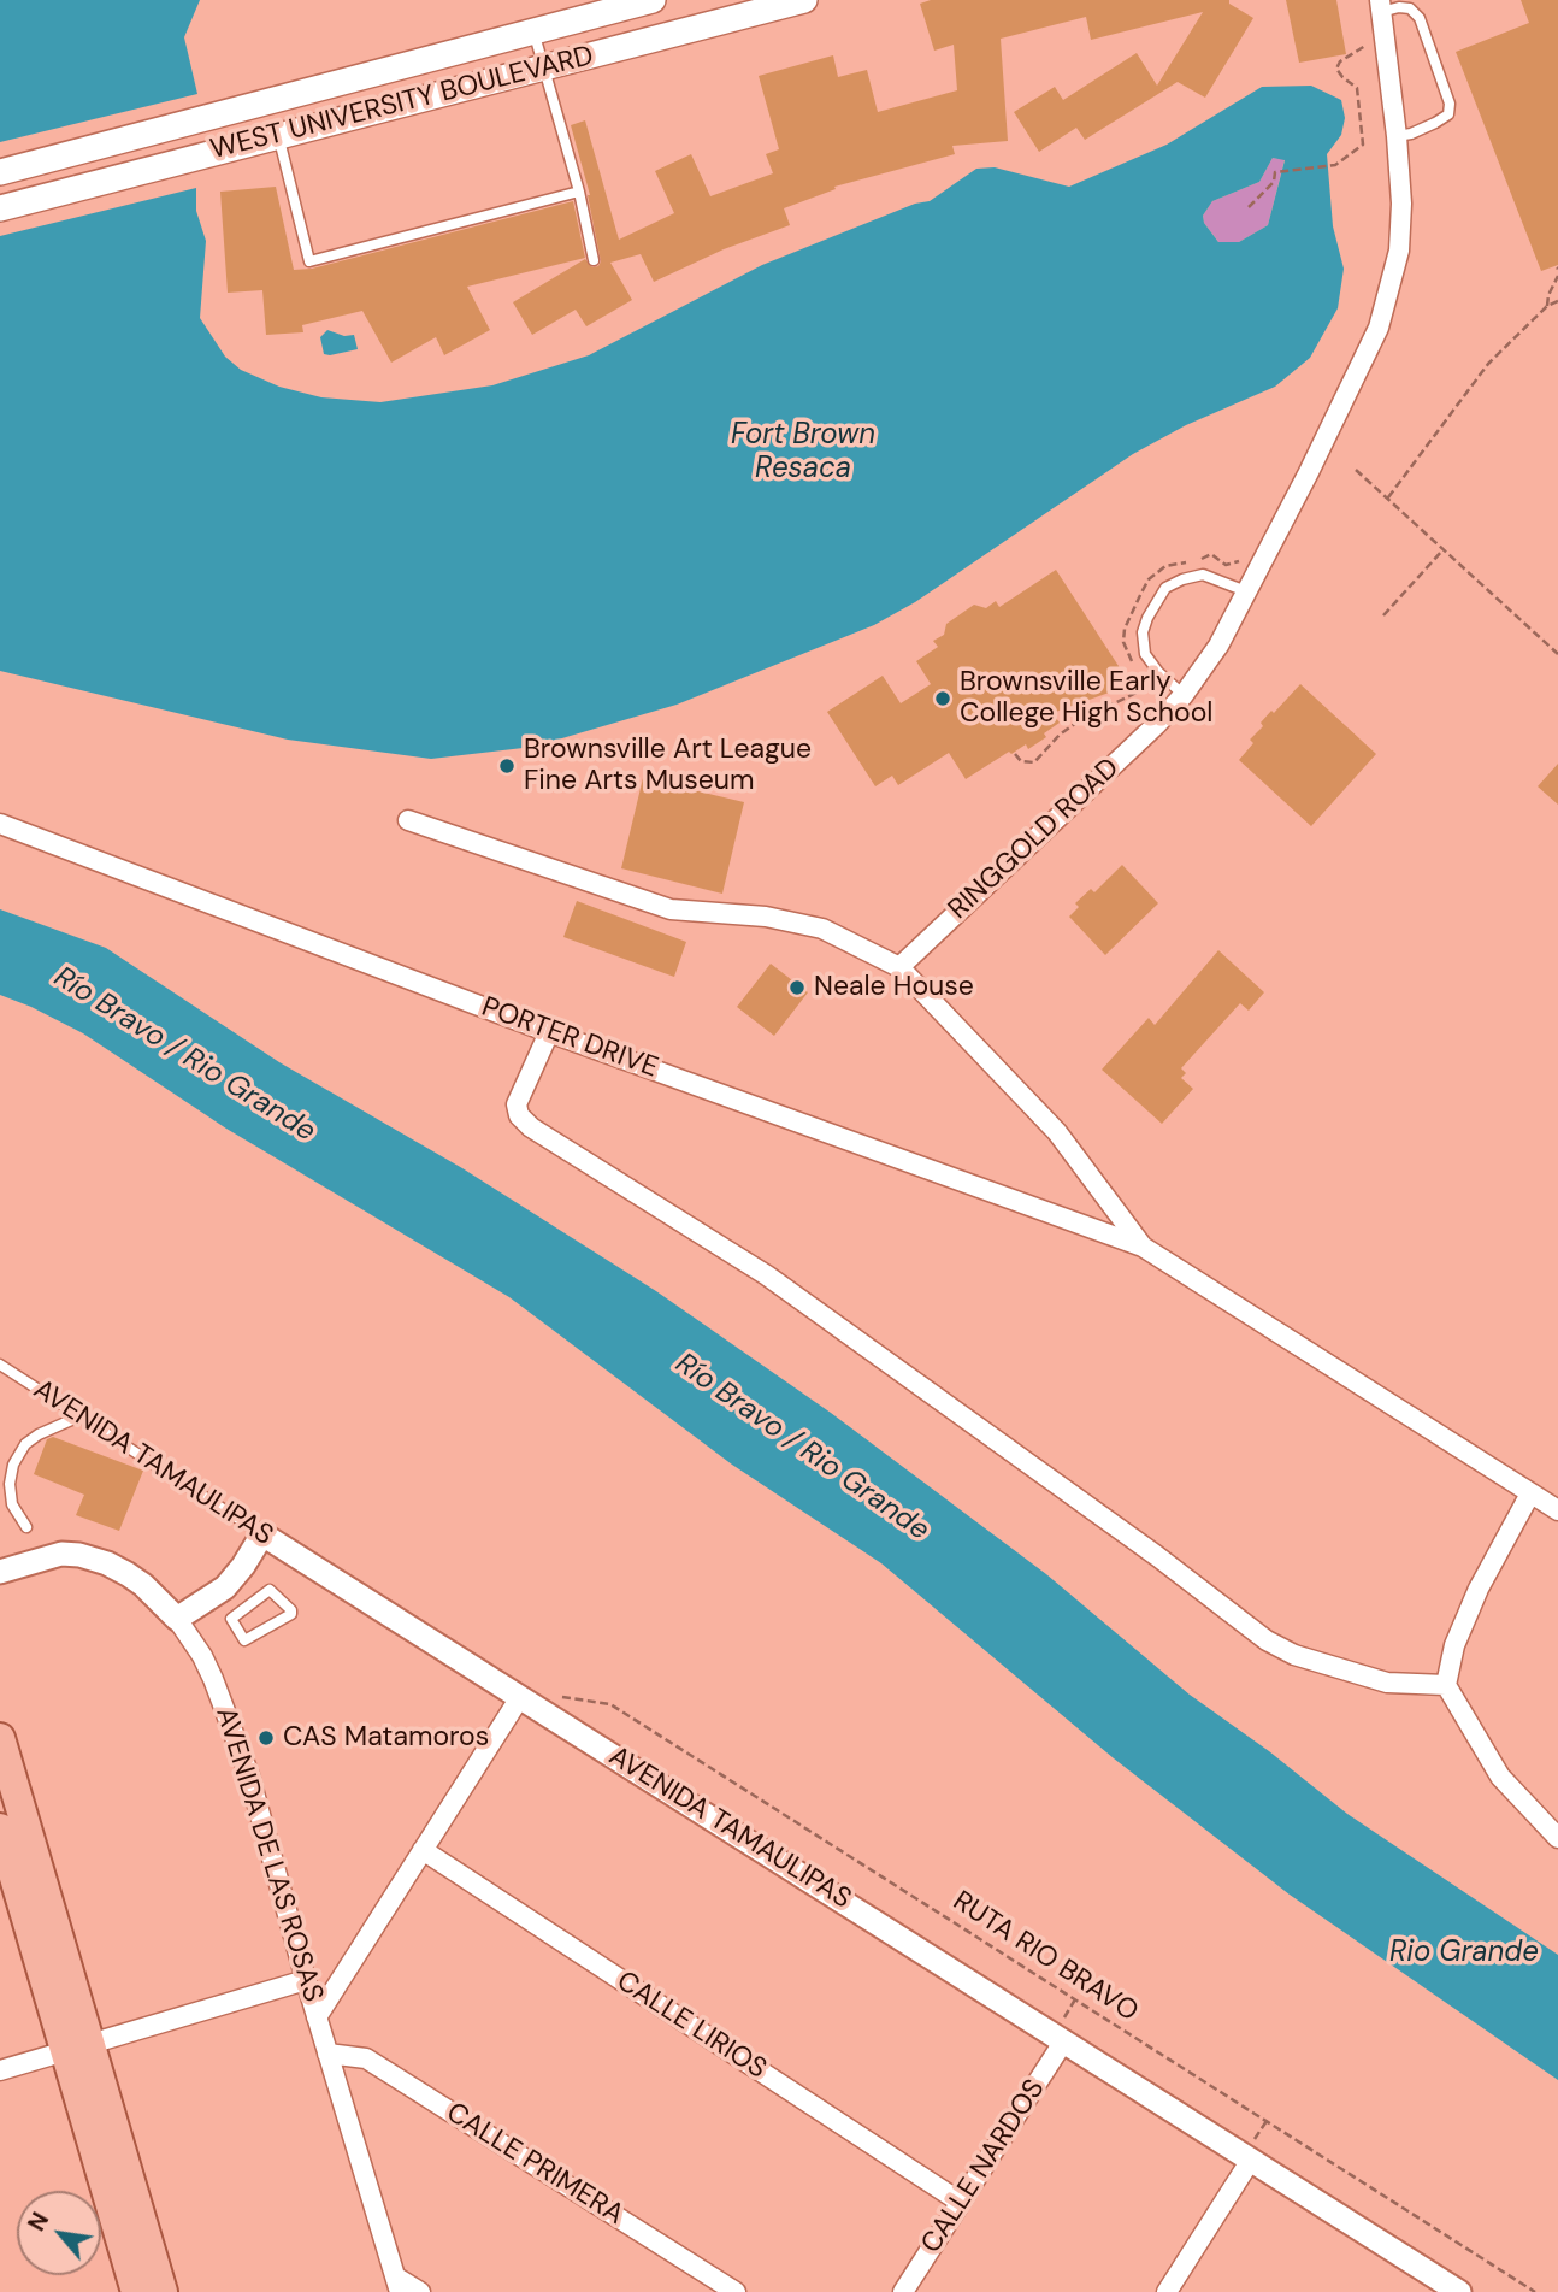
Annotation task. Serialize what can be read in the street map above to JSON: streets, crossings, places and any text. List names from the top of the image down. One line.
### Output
{"streets":{"main road":["WEST UNIVERSITY BOULEVARD"],"street":["RINGGOLD ROAD","PORTER DRIVE","AVENIDA TAMAULIPAS","AVENIDA DE LAS ROSAS","CALLE LIRIOS","CALLE PRIMERA","CALLE NARDOS"],"path":["RUTA RIO BRAVO"]},"crossings":[["AVENIDA TAMAULIPAS","CALLE NARDOS"],["AVENIDA DE LAS ROSAS","CALLE PRIMERA"],["CALLE LIRIOS","CALLE NARDOS"]],"water":["Fort Brown Resaca","Río Bravo / Rio Grande","Rio Grande"],"places":["Brownsville Early College High School","Brownsville Art League Fine Arts Museum","Neale House","CAS Matamoros"],"north":"top left"}
